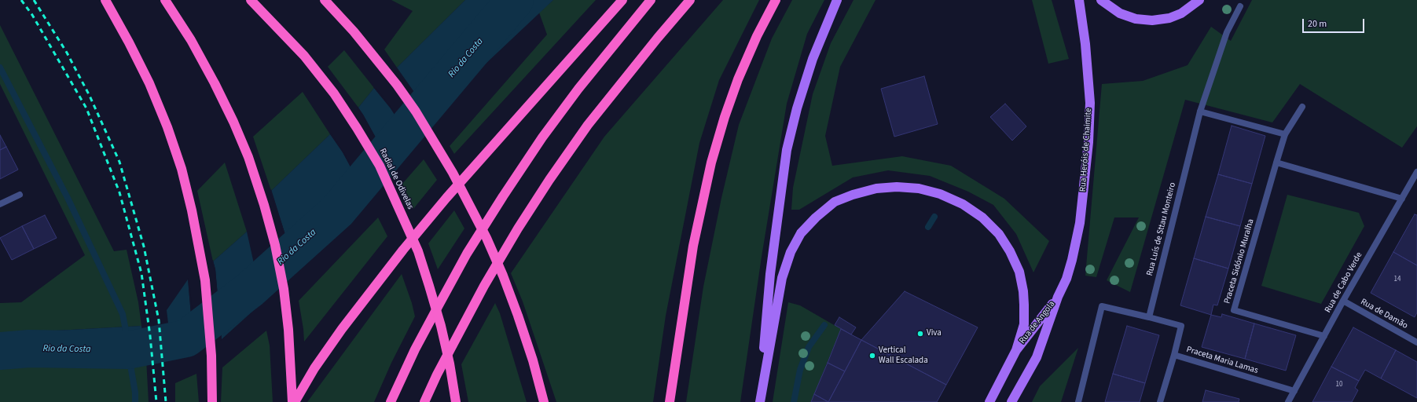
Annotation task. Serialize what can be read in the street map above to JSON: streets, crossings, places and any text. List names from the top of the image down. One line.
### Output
{"streets":{"highway":["Radial de Odivelas"],"main road":["Rua Heróis de Chaimite","Rua de Angola"],"street":["Rua Luís de Sttau Monteiro","Praceta Sidónio Muralha","Rua de Cabo Verde","Rua de Damão","Praceta Maria Lamas"]},"crossings":[["Rua Heróis de Chaimite","Rua de Angola"],["Praceta Sidónio Muralha","Rua de Cabo Verde"],["Rua de Cabo Verde","Rua de Damão"],["Rua de Cabo Verde","Praceta Maria Lamas"]],"water":["Rio da Costa"],"places":["Viva","Vertical Wall Escalada"],"house_numbers":["14","10"],"scale_bar":"20 m"}
